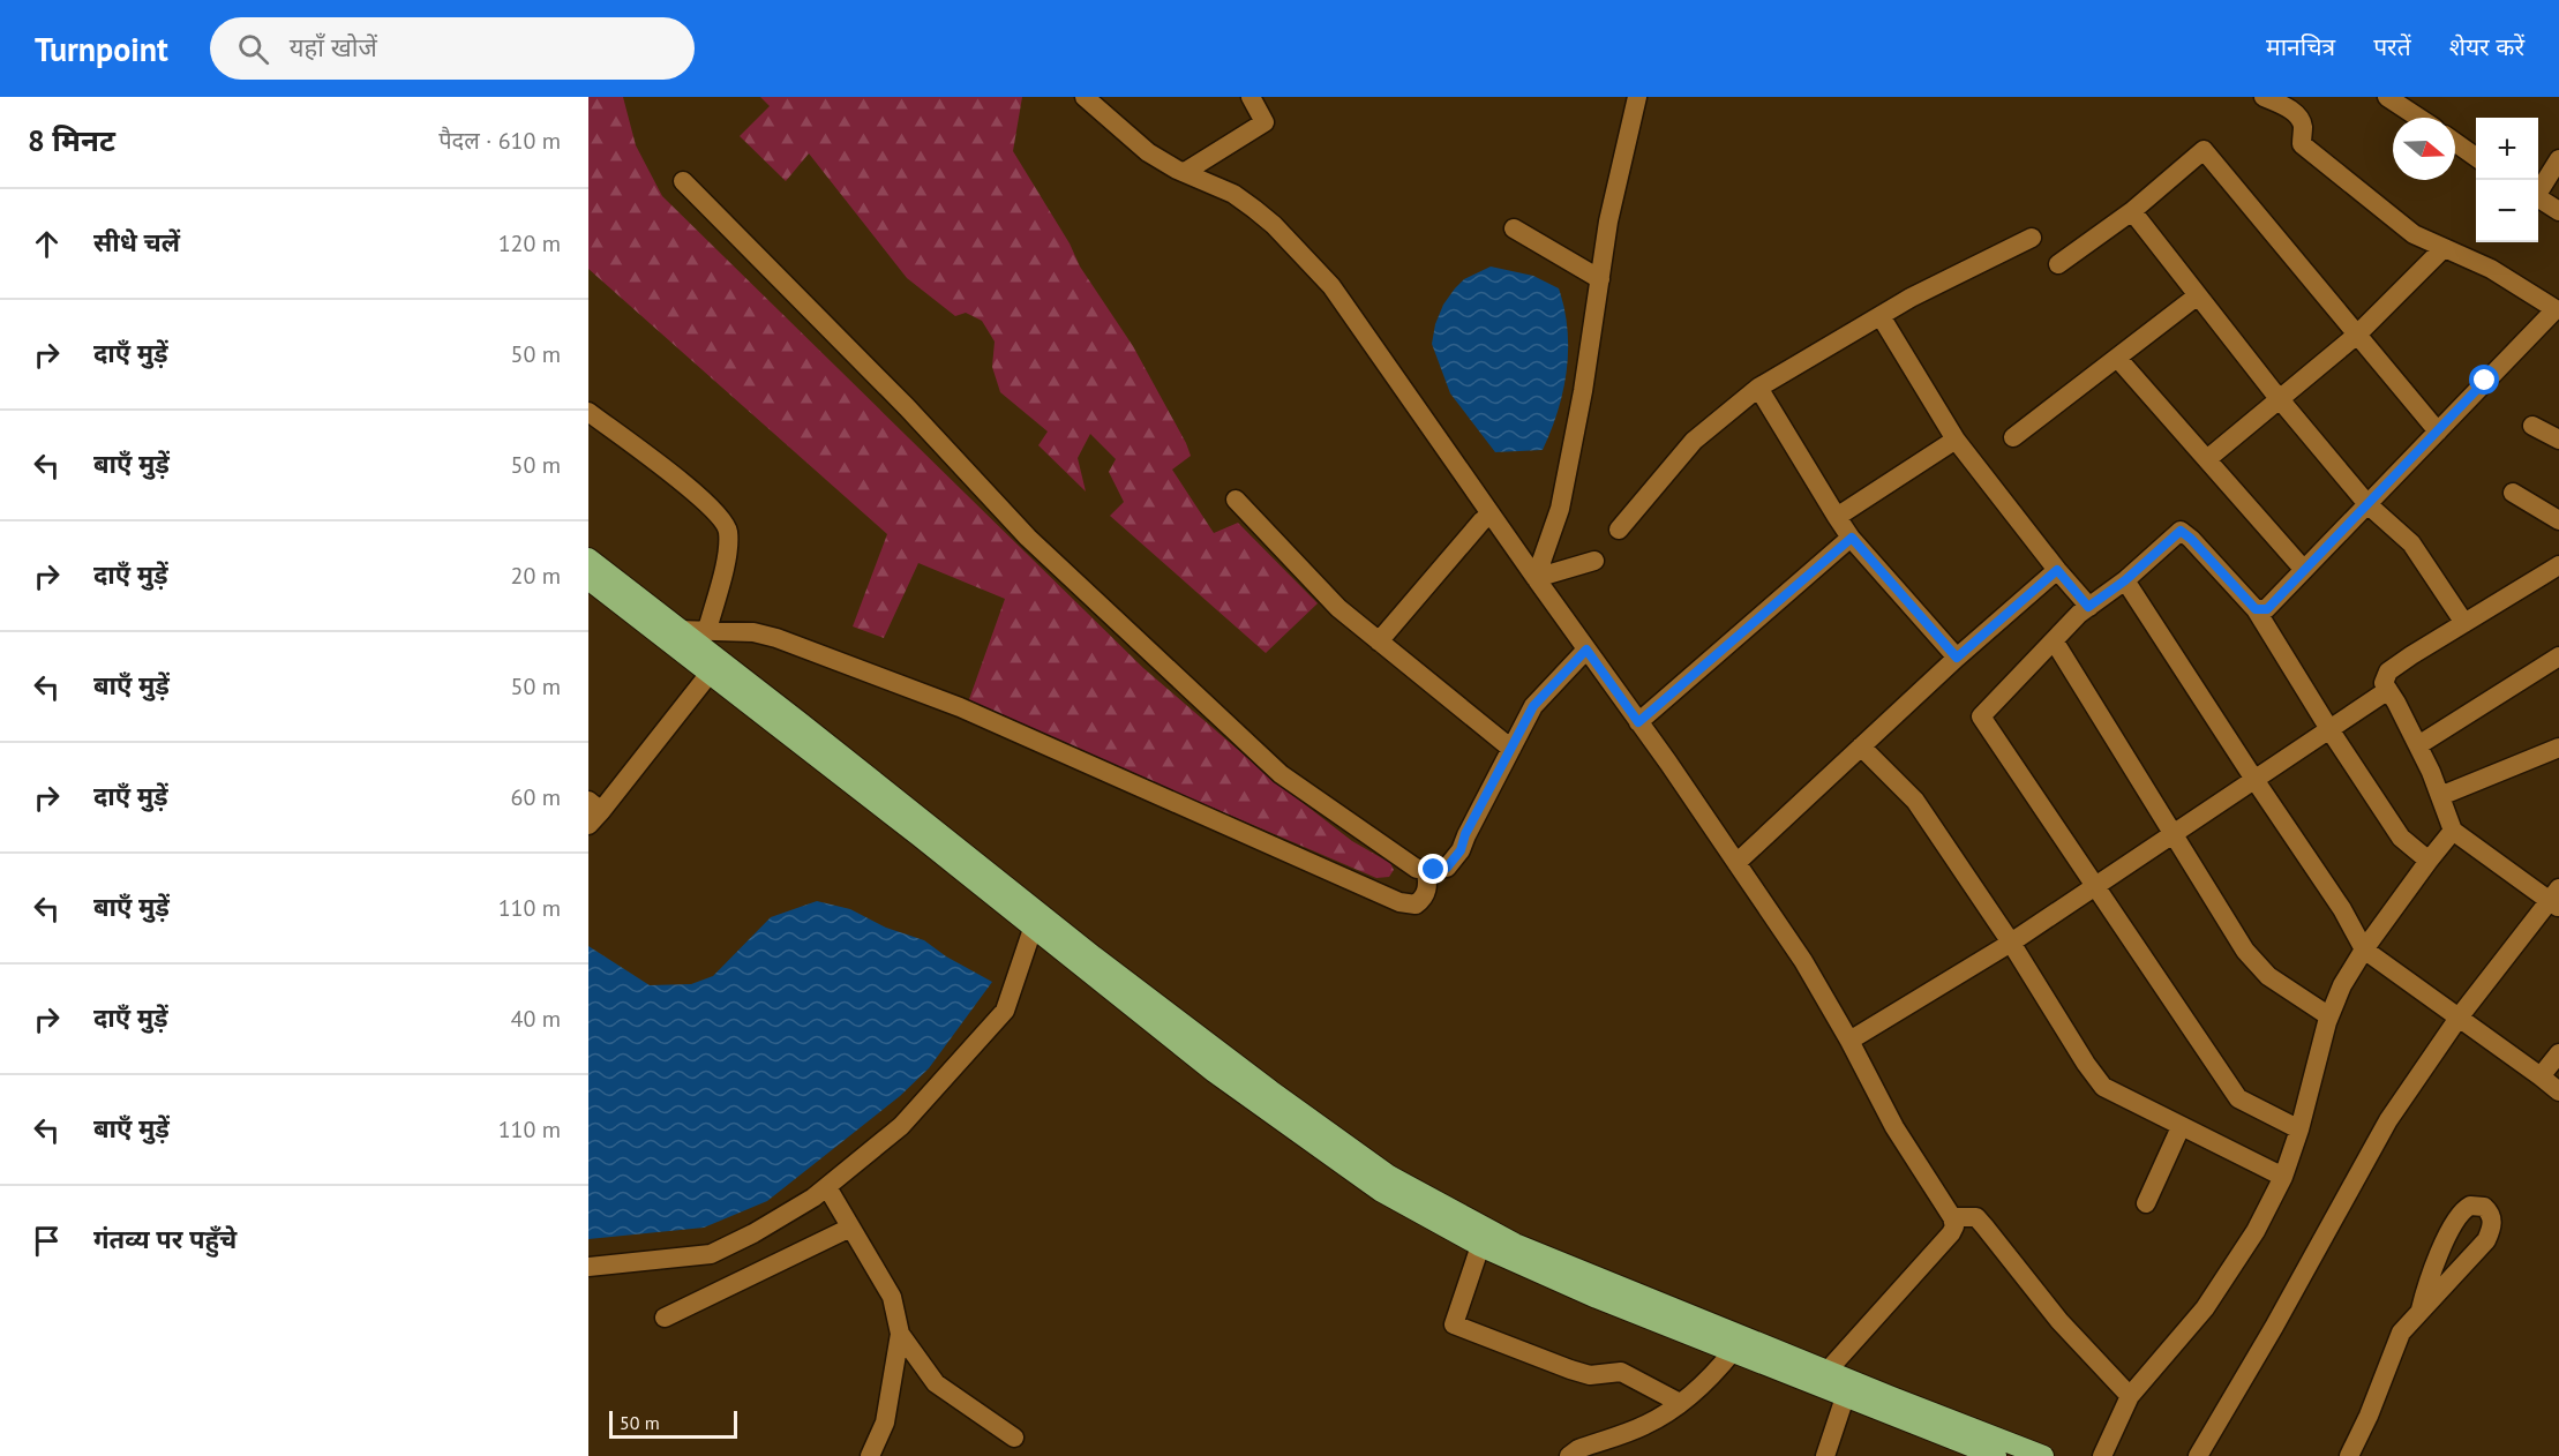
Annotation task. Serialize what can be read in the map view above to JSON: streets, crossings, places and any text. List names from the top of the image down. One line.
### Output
{"scale_bar":"50 m","north":"right","page":{"header":"Turnpoint","search":"यहाँ खोजें","nav":["मानचित्र","परतें","शेयर करें"],"heading":["8 मिनट","पैदल · 610 m"],"map_buttons":["+","−"],"list":[["सीधे चलें","120 m"],["दाएँ मुड़ें","50 m"],["बाएँ मुड़ें","50 m"],["दाएँ मुड़ें","20 m"],["बाएँ मुड़ें","50 m"],["दाएँ मुड़ें","60 m"],["बाएँ मुड़ें","110 m"],["दाएँ मुड़ें","40 m"],["बाएँ मुड़ें","110 m"],"गंतव्य पर पहुँचे"],"scale":"50 m"}}
